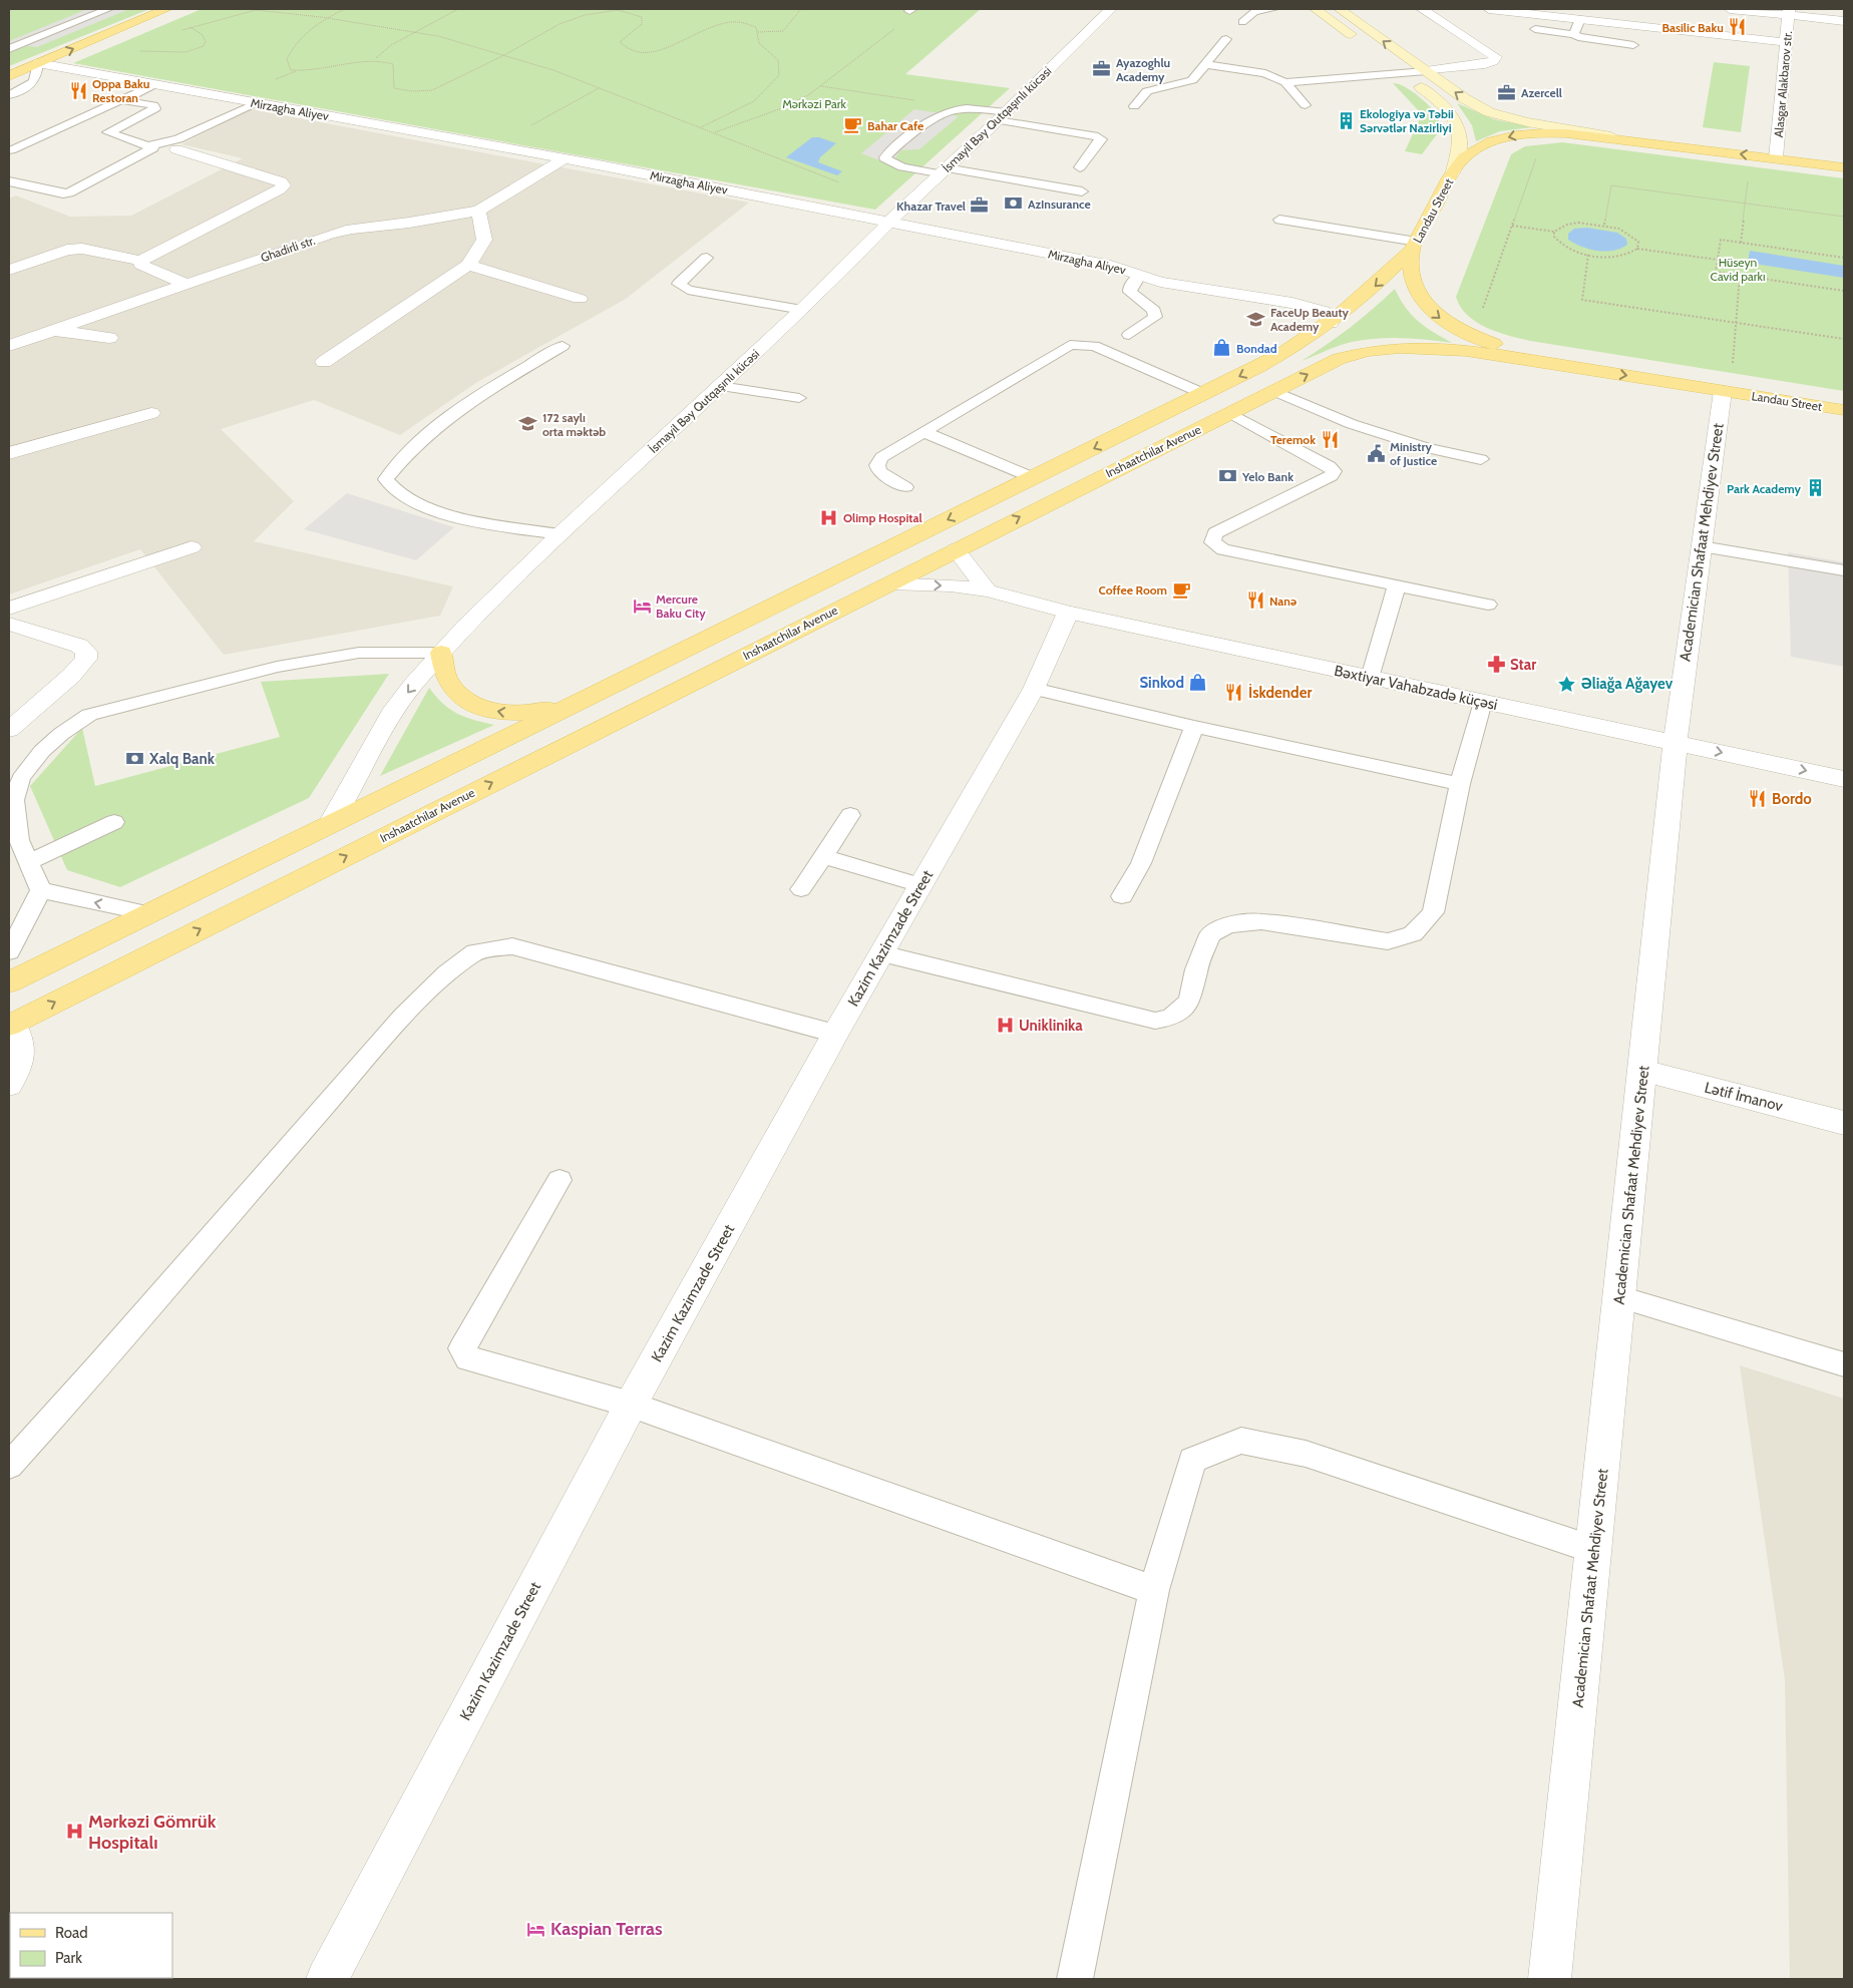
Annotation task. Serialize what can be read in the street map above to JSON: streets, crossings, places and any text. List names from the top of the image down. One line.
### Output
{"streets":{"main road":["Landau Street","Inshaatchilar Avenue"],"street":["Alasgar Alakbarov str.","Mirzagha Aliyev","İsmayil Bəy Qutqaşınlı kücəsi","Ghadirli str.","Academician Shafaat Mehdiyev Street","Bəxtiyar Vahabzadə küçəsi","Kazim Kazimzade Street","Lətif İmanov"]},"crossings":[["Alasgar Alakbarov str.","Landau Street"],["Mirzagha Aliyev","İsmayil Bəy Qutqaşınlı kücəsi"],["Mirzagha Aliyev","Ghadirli str."],["Mirzagha Aliyev","Inshaatchilar Avenue"],["İsmayil Bəy Qutqaşınlı kücəsi","Inshaatchilar Avenue"],["Landau Street","Inshaatchilar Avenue"],["Landau Street","Academician Shafaat Mehdiyev Street"],["Inshaatchilar Avenue","Bəxtiyar Vahabzadə küçəsi"],["Academician Shafaat Mehdiyev Street","Bəxtiyar Vahabzadə küçəsi"],["Academician Shafaat Mehdiyev Street","Lətif İmanov"],["Bəxtiyar Vahabzadə küçəsi","Kazim Kazimzade Street"]],"parks":["Mərkəzi Park","Hüseyn Cavid parkı"],"places":{"restaurant":["Basilic Baku","Oppa Baku Restoran","Teremok","Nanə","İskdender","Bordo"],"office":["Ayazoghlu Academy","Azercell","Khazar Travel"],"building":["Ekologiya və Təbii Sərvətlər Nazirliyi","Park Academy"],"cafe":["Bahar Cafe","Coffee Room"],"bank":["AzInsurance","Yelo Bank","Xalq Bank"],"school or university":["FaceUp Beauty Academy","172 saylı orta məktəb"],"shop":["Bondad","Sinkod"],"public building":["Ministry of Justice"],"hospital":["Olimp Hospital","Uniklinika","Mərkəzi Gömrük Hospitalı"],"hotel":["Mercure Baku City","Kaspian Terras"],"pharmacy":["Star"],"place":["Əliağa Ağayev"]},"legend":["Road","Park"]}
